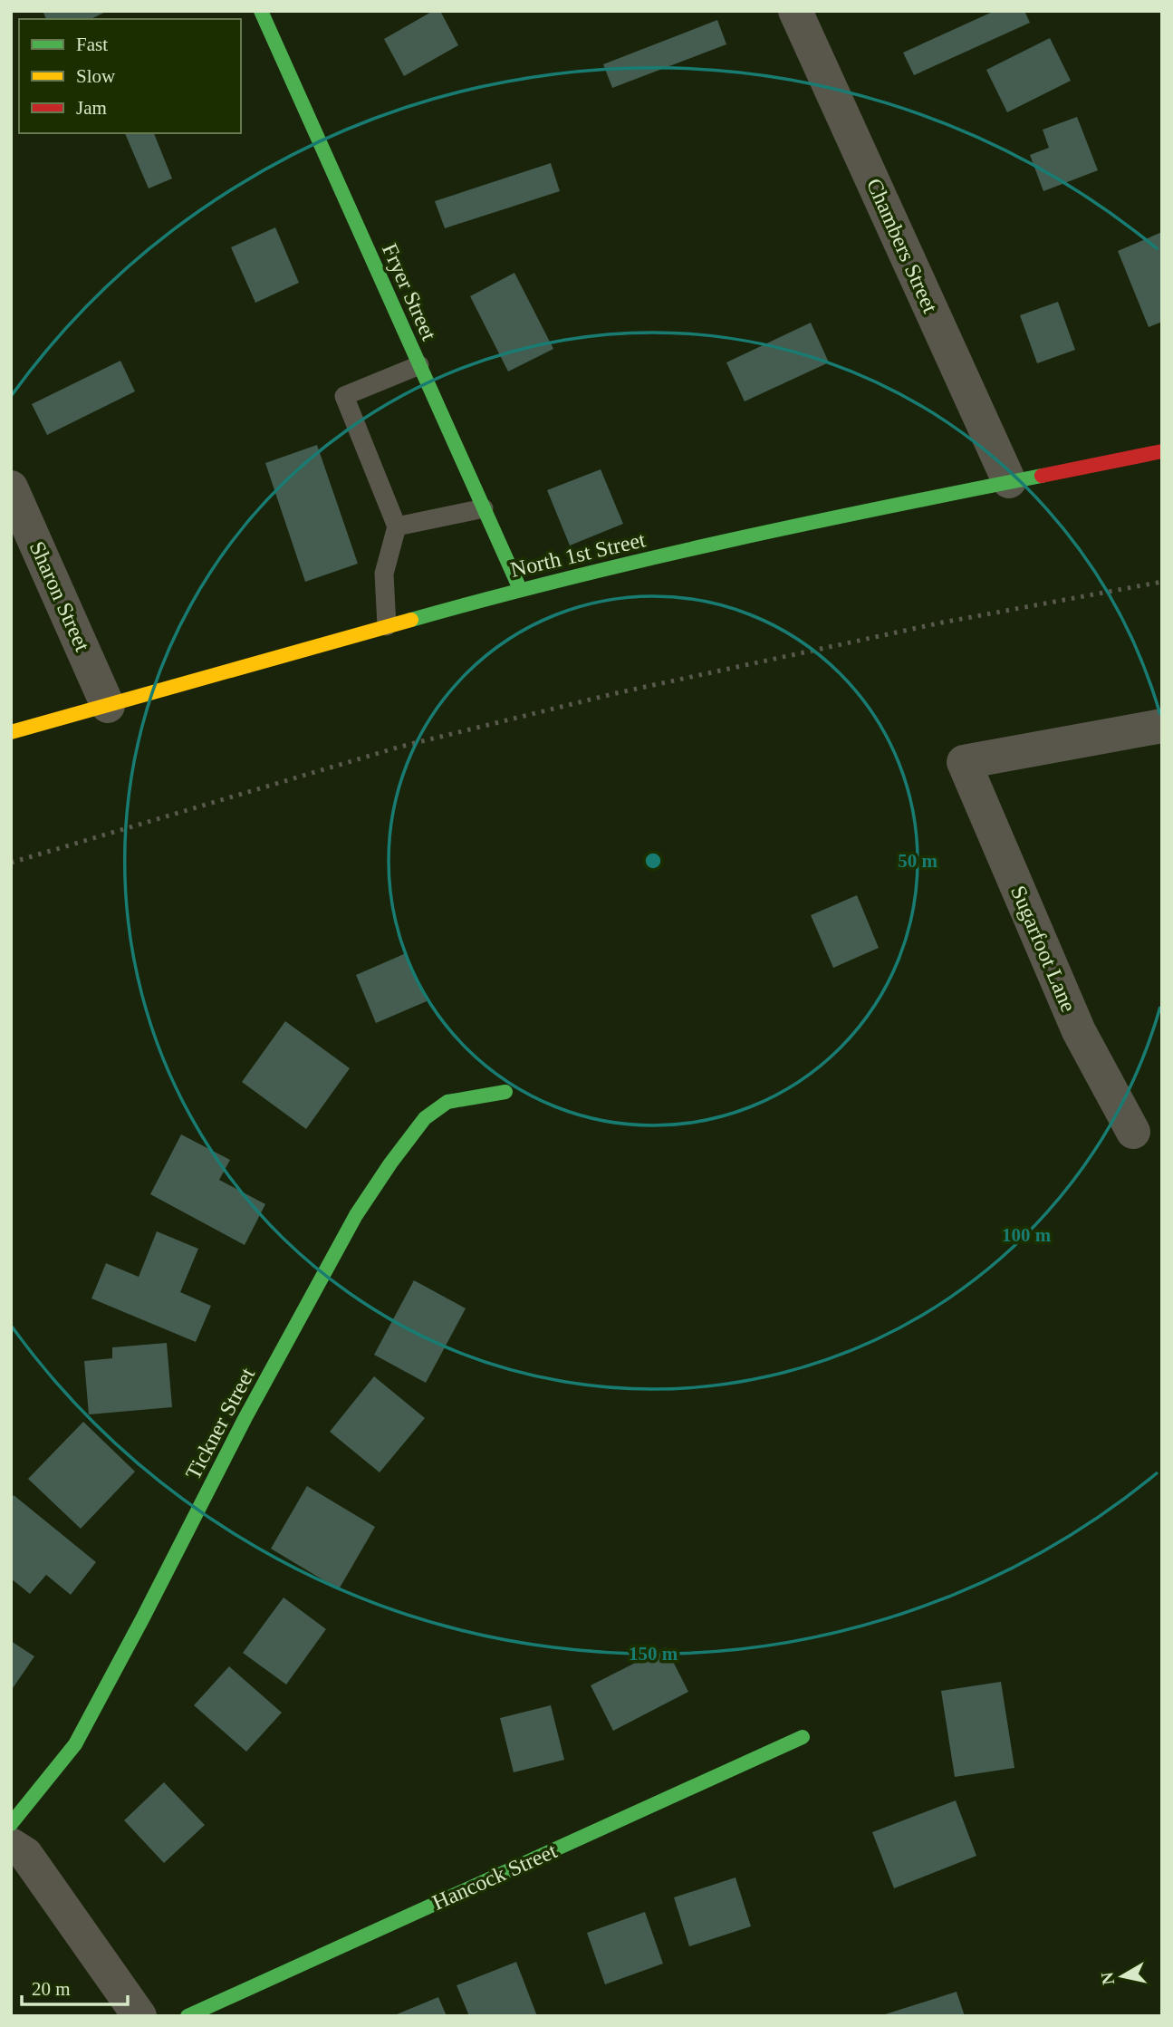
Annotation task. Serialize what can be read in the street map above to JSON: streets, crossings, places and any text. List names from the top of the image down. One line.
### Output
{"streets":{"street":["Chambers Street","Fryer Street","North 1st Street","Sharon Street","Sugarfoot Lane","Tickner Street","Hancock Street"]},"crossings":[["Chambers Street","North 1st Street"],["Fryer Street","North 1st Street"],["North 1st Street","Sharon Street"]],"legend":["Fast","Slow","Jam"],"scale_bar":"20 m","north":"left","rings":["50 m","100 m","150 m"]}
